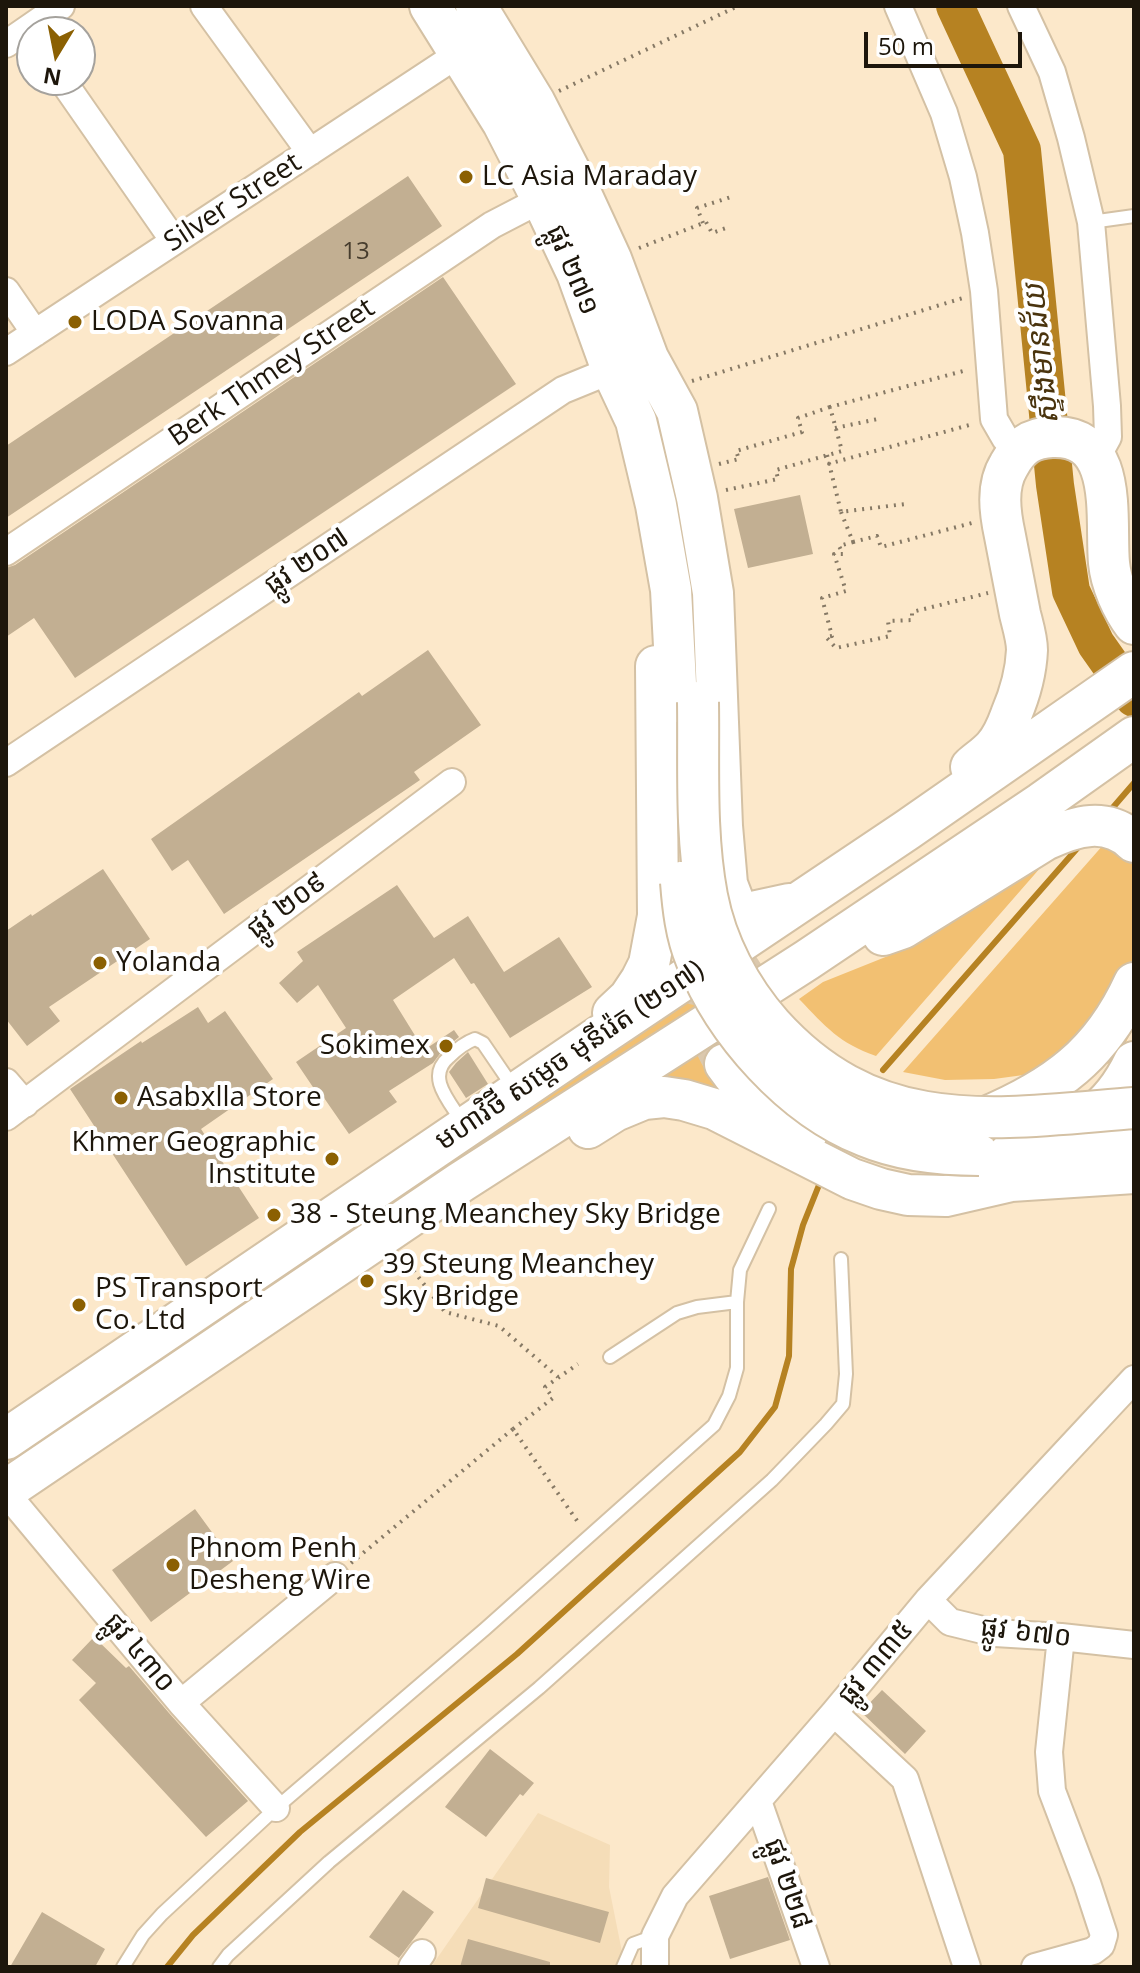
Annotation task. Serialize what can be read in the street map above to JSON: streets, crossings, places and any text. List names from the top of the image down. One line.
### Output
{"streets":{"main road":["ផ្លូវ ២៧១","មហាវិថី សម្តេច មុនីរ៉េត (២១៧)"],"street":["Silver Street","Berk Thmey Street","ផ្លូវ ២០៧","ផ្លូវ ២០៩","ផ្លូវ ៦៧០","ផ្លូវ ៤៣០","ផ្លូវ ៣៣៥","ផ្លូវ ២២៨"]},"crossings":[["Silver Street","ផ្លូវ ២៧១"],["ផ្លូវ ២៧១","Berk Thmey Street"],["ផ្លូវ ២៧១","ផ្លូវ ២០៧"],["មហាវិថី សម្តេច មុនីរ៉េត (២១៧)","ផ្លូវ ៤៣០"],["ផ្លូវ ៦៧០","ផ្លូវ ៣៣៥"],["ផ្លូវ ៣៣៥","ផ្លូវ ២២៨"]],"water":["ស្ទឹងមានជ័យ"],"places":["LC Asia Maraday","LODA Sovanna","Yolanda","Sokimex","Asabxlla Store","Khmer Geographic Institute","38 - Steung Meanchey Sky Bridge","39 Steung Meanchey Sky Bridge","PS Transport Co. Ltd","Phnom Penh Desheng Wire"],"house_numbers":["13"],"scale_bar":"50 m","north":"bottom"}
